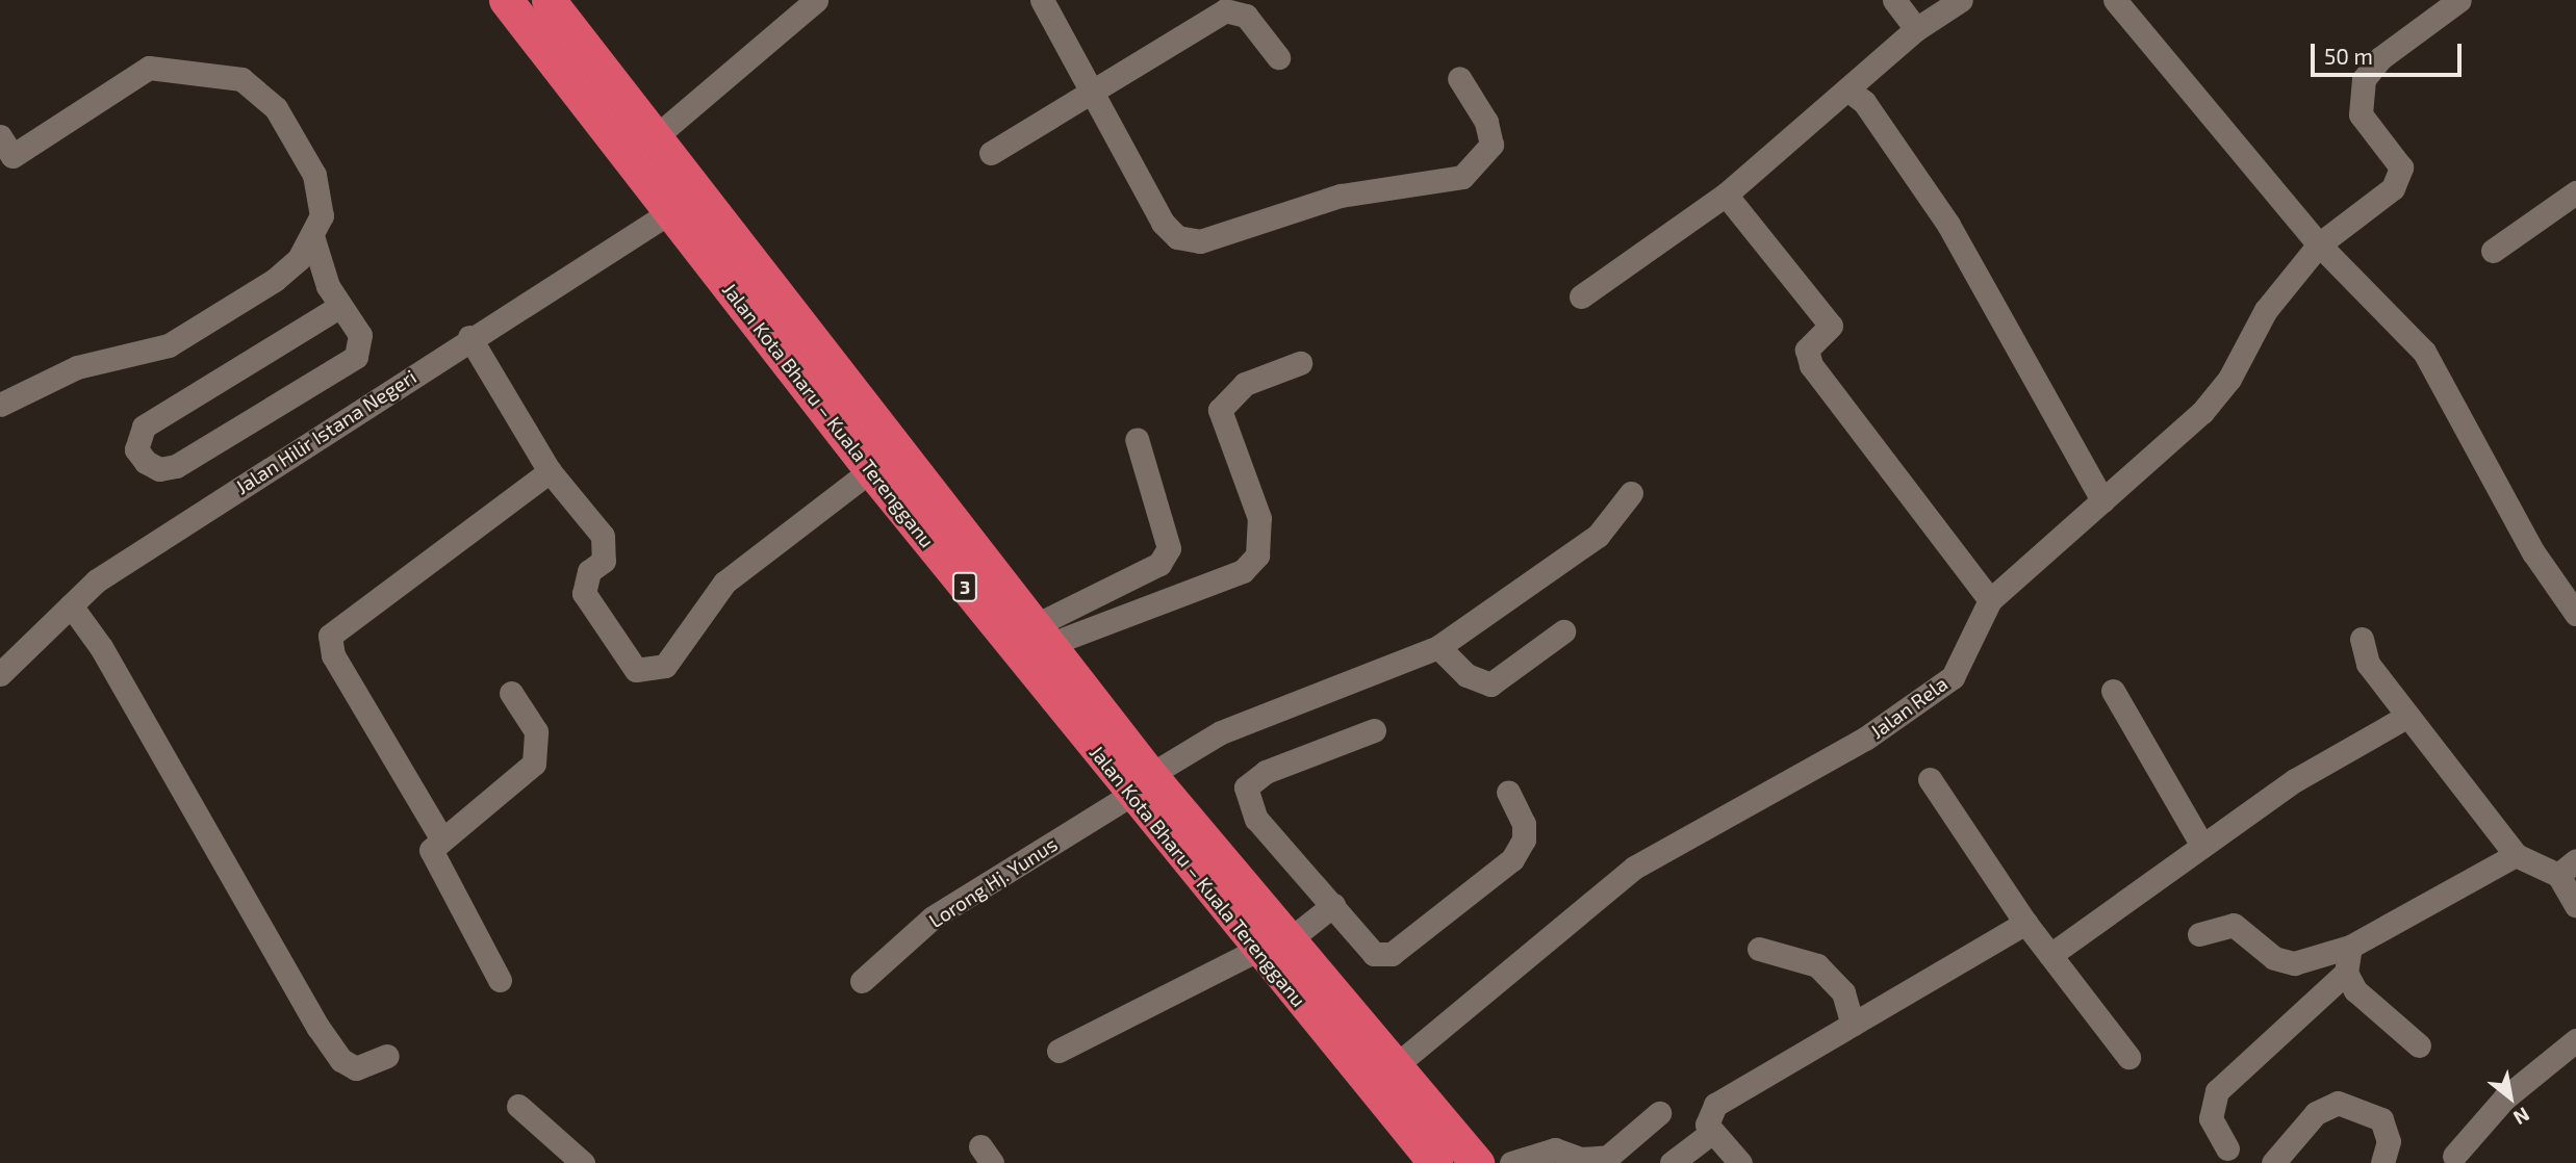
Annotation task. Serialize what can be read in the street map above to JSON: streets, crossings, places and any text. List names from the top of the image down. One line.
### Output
{"streets":{"highway":["Jalan Kota Bharu – Kuala Terengganu","3"],"street":["Jalan Hilir Istana Negeri","Jalan Rela","Lorong Hj. Yunus"]},"crossings":[["Jalan Kota Bharu – Kuala Terengganu","Jalan Hilir Istana Negeri"],["Jalan Kota Bharu – Kuala Terengganu","Jalan Rela"],["Jalan Kota Bharu – Kuala Terengganu","Lorong Hj. Yunus"]],"scale_bar":"50 m","north":"bottom right"}
